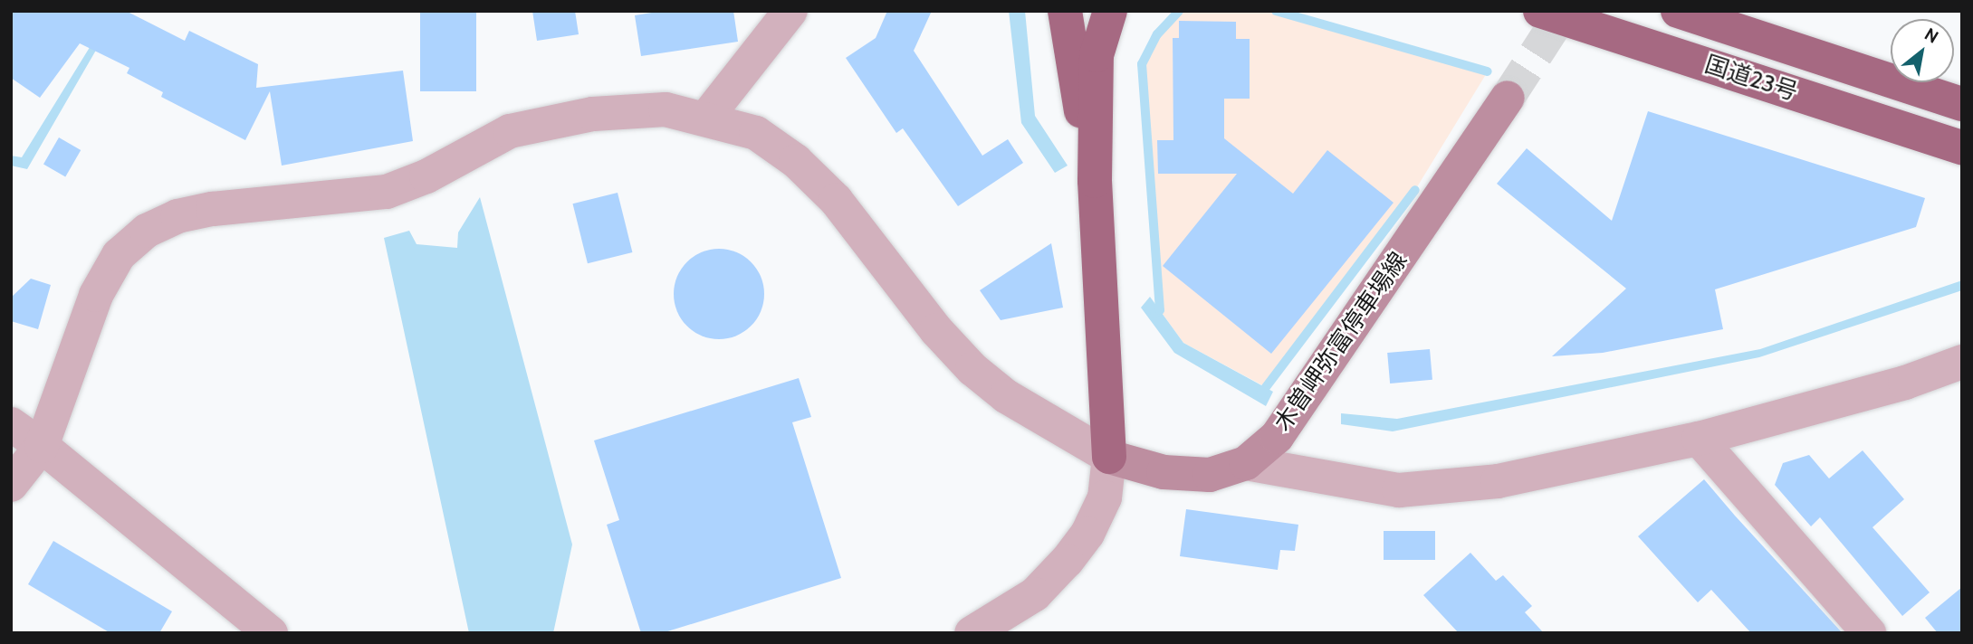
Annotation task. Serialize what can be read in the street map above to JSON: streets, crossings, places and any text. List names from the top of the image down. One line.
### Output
{"streets":{"highway":["国道23号"],"main road":["木曽岬弥富停車場線"]},"north":"top right"}
